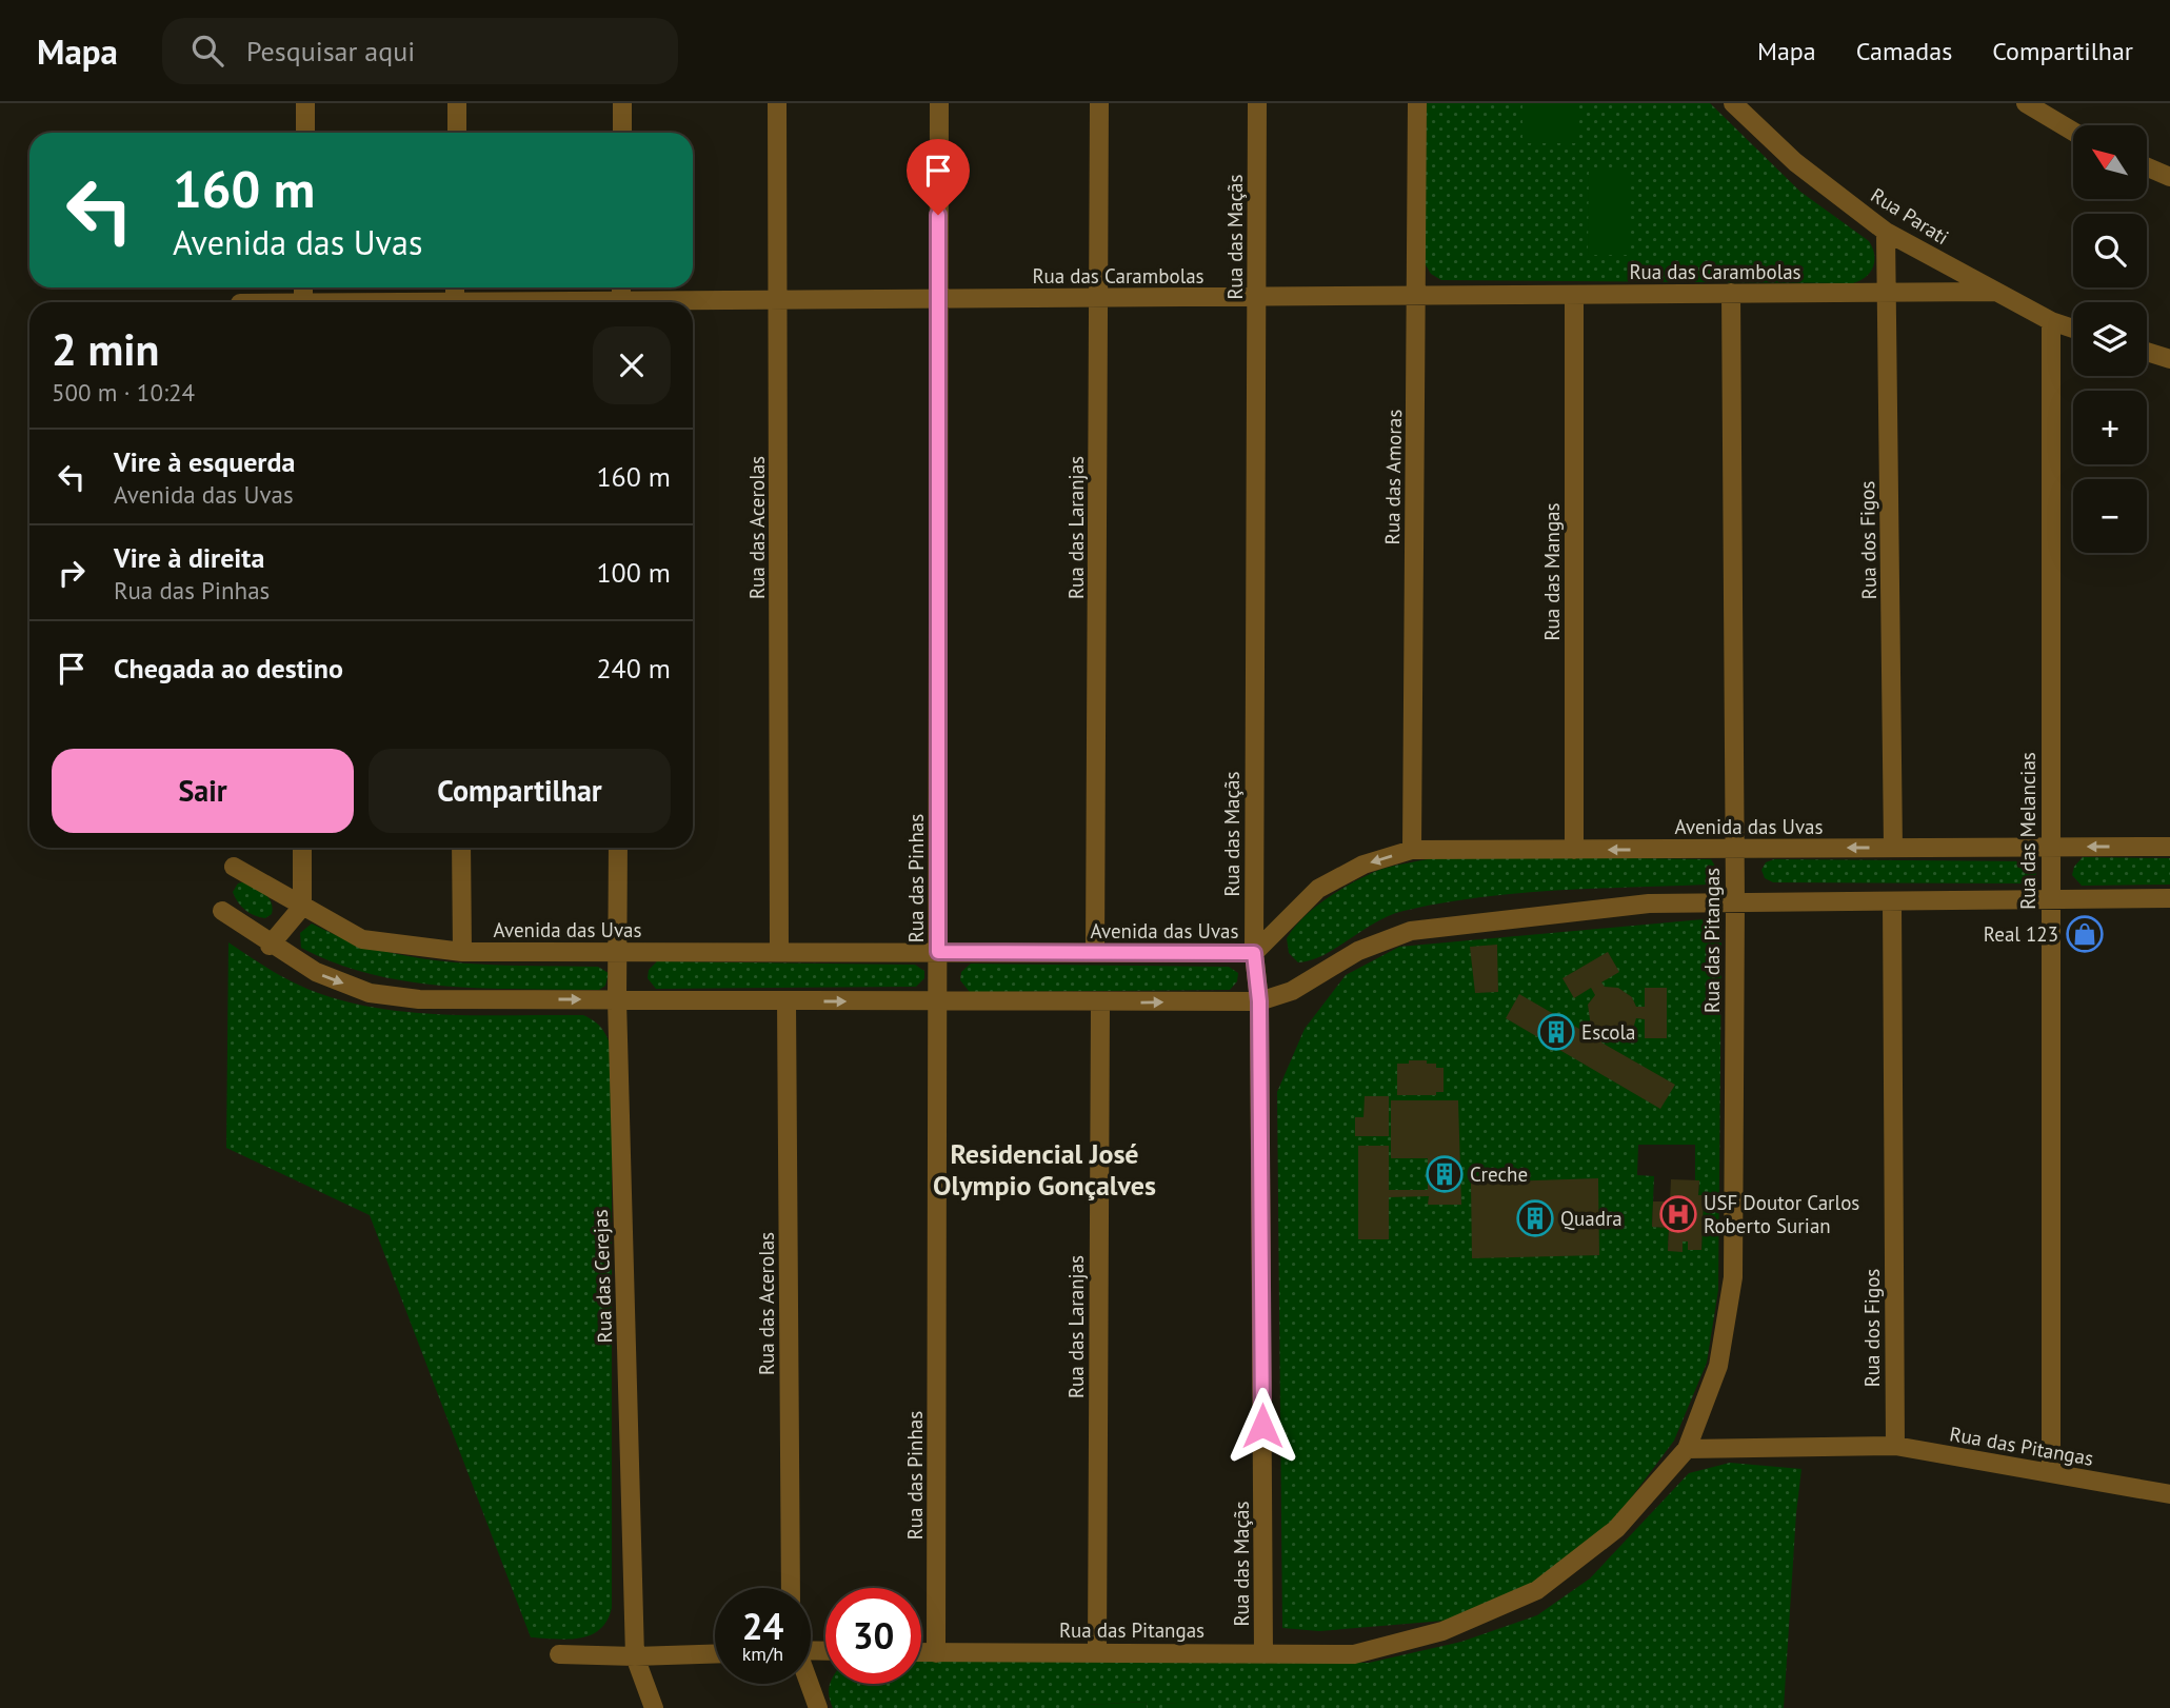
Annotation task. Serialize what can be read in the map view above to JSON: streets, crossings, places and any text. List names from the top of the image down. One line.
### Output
{"streets":{"street":["Rua Parati","Rua das Maçãs","Rua das Carambolas","Rua das Amoras","Rua das Acerolas","Rua das Laranjas","Rua dos Figos","Rua das Mangas","Avenida das Uvas","Rua das Melancias","Rua das Pinhas","Rua das Pitangas","Rua das Cerejas"]},"crossings":[["Rua Parati","Rua das Carambolas"],["Rua Parati","Rua dos Figos"],["Rua Parati","Rua das Melancias"],["Rua das Maçãs","Rua das Carambolas"],["Rua das Maçãs","Avenida das Uvas"],["Rua das Maçãs","Rua das Pitangas"],["Rua das Carambolas","Rua das Amoras"],["Rua das Carambolas","Rua das Acerolas"],["Rua das Carambolas","Rua das Laranjas"],["Rua das Carambolas","Rua dos Figos"],["Rua das Carambolas","Rua das Mangas"],["Rua das Carambolas","Rua das Pinhas"],["Rua das Carambolas","Rua das Pitangas"],["Rua das Amoras","Avenida das Uvas"],["Rua das Acerolas","Avenida das Uvas"],["Rua das Laranjas","Avenida das Uvas"],["Rua das Laranjas","Rua das Pitangas"],["Rua dos Figos","Avenida das Uvas"],["Rua dos Figos","Rua das Pitangas"],["Rua das Mangas","Avenida das Uvas"],["Avenida das Uvas","Rua das Melancias"],["Avenida das Uvas","Rua das Pinhas"],["Avenida das Uvas","Rua das Pitangas"],["Avenida das Uvas","Rua das Cerejas"],["Rua das Melancias","Rua das Pitangas"],["Rua das Pinhas","Rua das Pitangas"]],"districts":["Residencial José Olympio Gonçalves"],"places":{"shop":["Real 123"],"building":["Escola","Creche","Quadra"],"hospital":["USF Doutor Carlos Roberto Surian"]},"north":"top left","page":{"header":"Mapa","search":"Pesquisar aqui","nav":["Mapa","Camadas","Compartilhar"],"map_buttons":["+","−"],"turn":["160 m","Avenida das Uvas"],"heading":["2 min","500 m · 10:24"],"list":[{"name":"Vire à esquerda","note":"Avenida das Uvas","value":"160 m"},{"name":"Vire à direita","note":"Rua das Pinhas","value":"100 m"},{"name":"Chegada ao destino","value":"240 m"}],"buttons":["Sair","Compartilhar"],"speed":"24 km/h","limit":"30"}}
